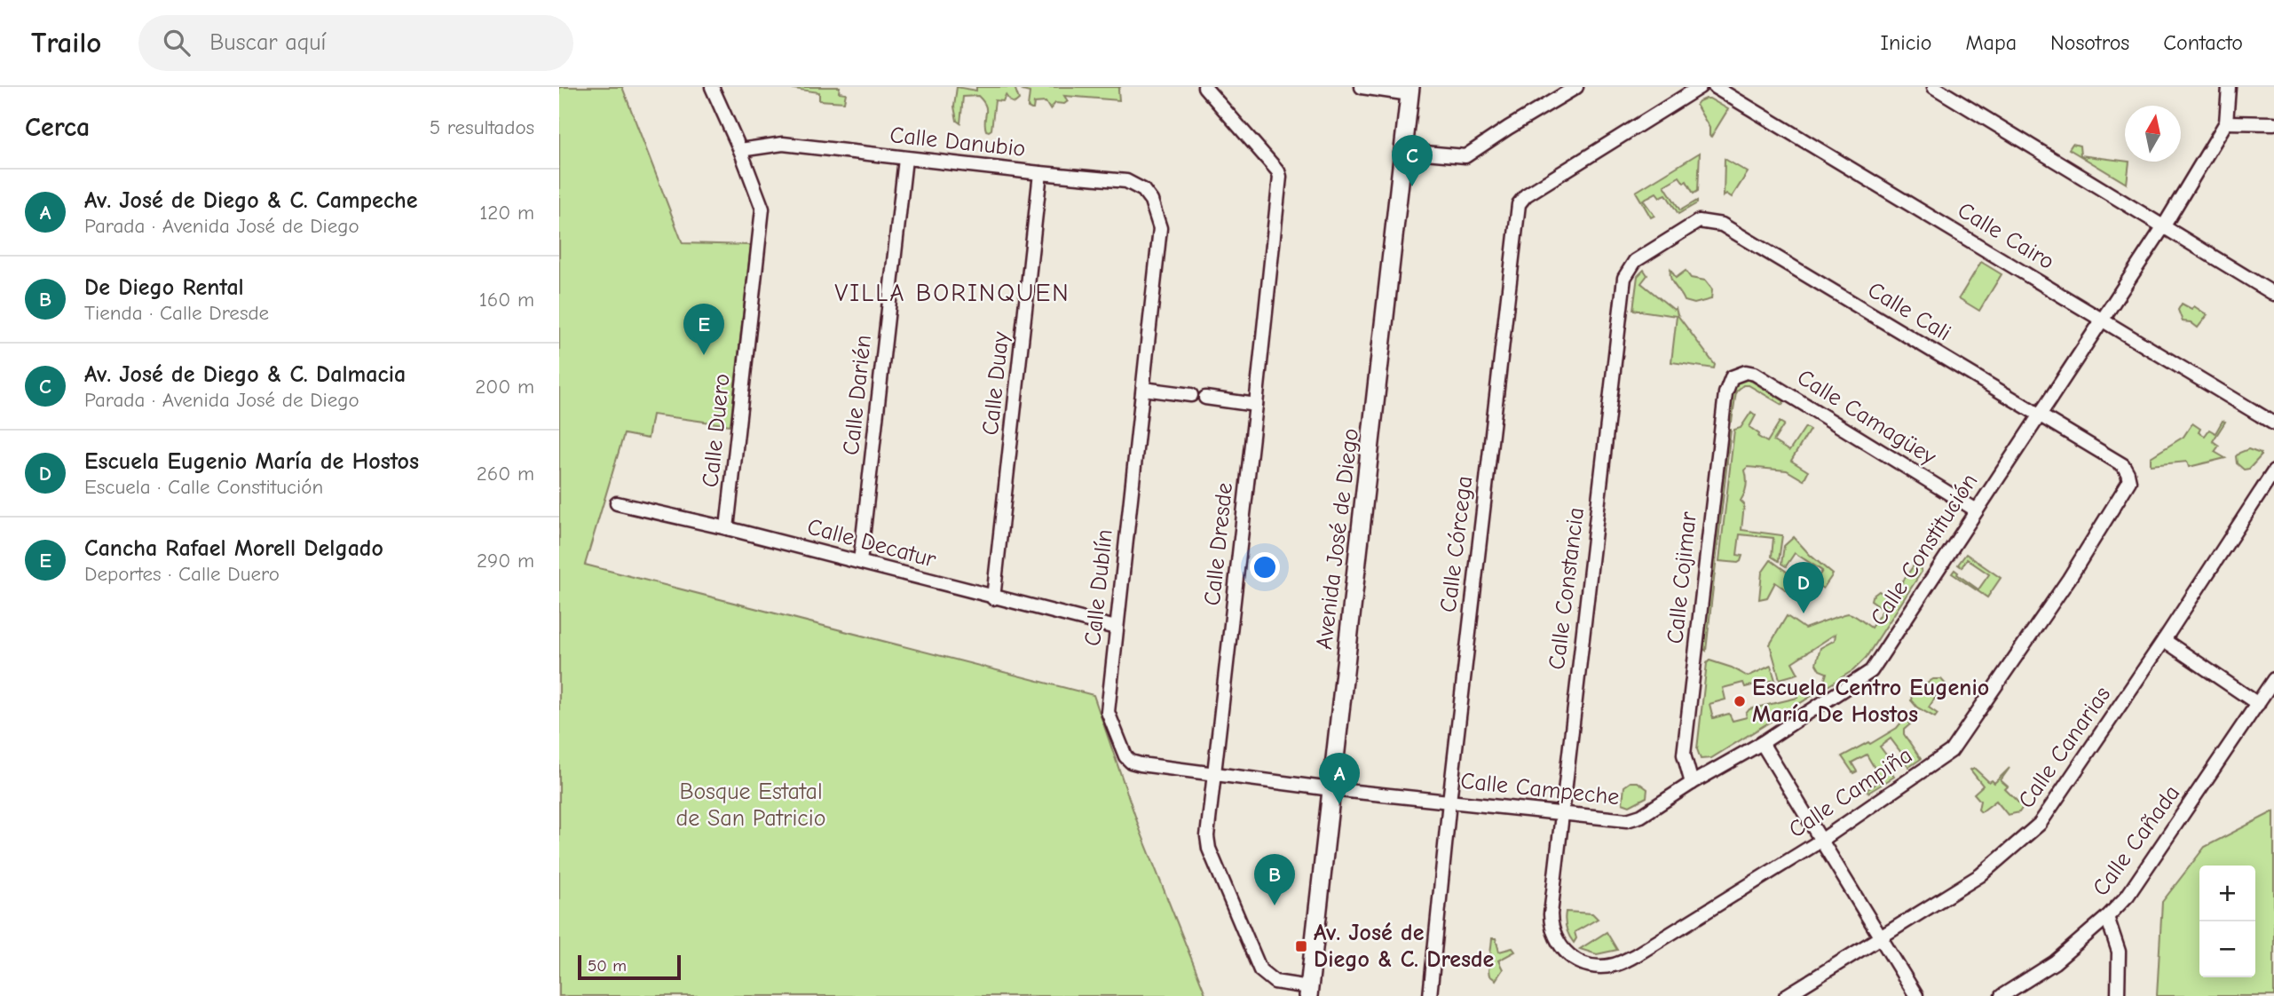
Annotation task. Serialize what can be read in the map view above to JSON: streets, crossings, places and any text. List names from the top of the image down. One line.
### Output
{"streets":{"main road":["Avenida José de Diego"],"street":["Calle Danubio","Calle Cairo","Calle Cali","Calle Duay","Calle Darién","Calle Camagüey","Calle Duero","Calle Decatur","Calle Dresde","Calle Córcega","Calle Constitución","Calle Cojimar","Calle Dublín","Calle Constancia","Calle Canarias","Calle Campeche","Calle Campiña","Calle Cañada"]},"crossings":[["Calle Danubio","Calle Duay"],["Calle Danubio","Calle Darién"],["Calle Danubio","Calle Duero"],["Calle Danubio","Calle Dublín"],["Calle Cairo","Calle Constitución"],["Calle Cali","Calle Constitución"],["Calle Cali","Calle Constancia"],["Calle Cali","Calle Campiña"],["Calle Duay","Calle Decatur"],["Calle Darién","Calle Decatur"],["Calle Camagüey","Calle Constitución"],["Calle Camagüey","Calle Cojimar"],["Calle Duero","Calle Decatur"],["Avenida José de Diego","Calle Dresde"],["Avenida José de Diego","Calle Dublín"],["Avenida José de Diego","Calle Campeche"],["Calle Decatur","Calle Dublín"],["Calle Dresde","Calle Dublín"],["Calle Córcega","Calle Campeche"],["Calle Constitución","Calle Campeche"],["Calle Cojimar","Calle Campeche"],["Calle Dublín","Calle Campeche"],["Calle Constancia","Calle Campeche"],["Calle Constancia","Calle Campiña"]],"districts":["VILLA BORINQUEN"],"parks":["Bosque Estatal de San Patricio"],"places":{"other":["Escuela Centro Eugenio María De Hostos"],"transit":["Av. José de Diego & C. Dresde"]},"scale_bar":"50 m","north":"top","page":{"header":"Trailo","search":"Buscar aquí","nav":["Inicio","Mapa","Nosotros","Contacto"],"heading":["Cerca","5 resultados"],"pins":["C","E","D","A","B"],"list":[{"mark":"A","name":"Av. José de Diego & C. Campeche","note":"Parada · Avenida José de Diego","value":"120 m"},{"mark":"B","name":"De Diego Rental","note":"Tienda · Calle Dresde","value":"160 m"},{"mark":"C","name":"Av. José de Diego & C. Dalmacia","note":"Parada · Avenida José de Diego","value":"200 m"},{"mark":"D","name":"Escuela Eugenio María de Hostos","note":"Escuela · Calle Constitución","value":"260 m"},{"mark":"E","name":"Cancha Rafael Morell Delgado","note":"Deportes · Calle Duero","value":"290 m"}],"map_buttons":["+","−"],"scale":"50 m"}}
